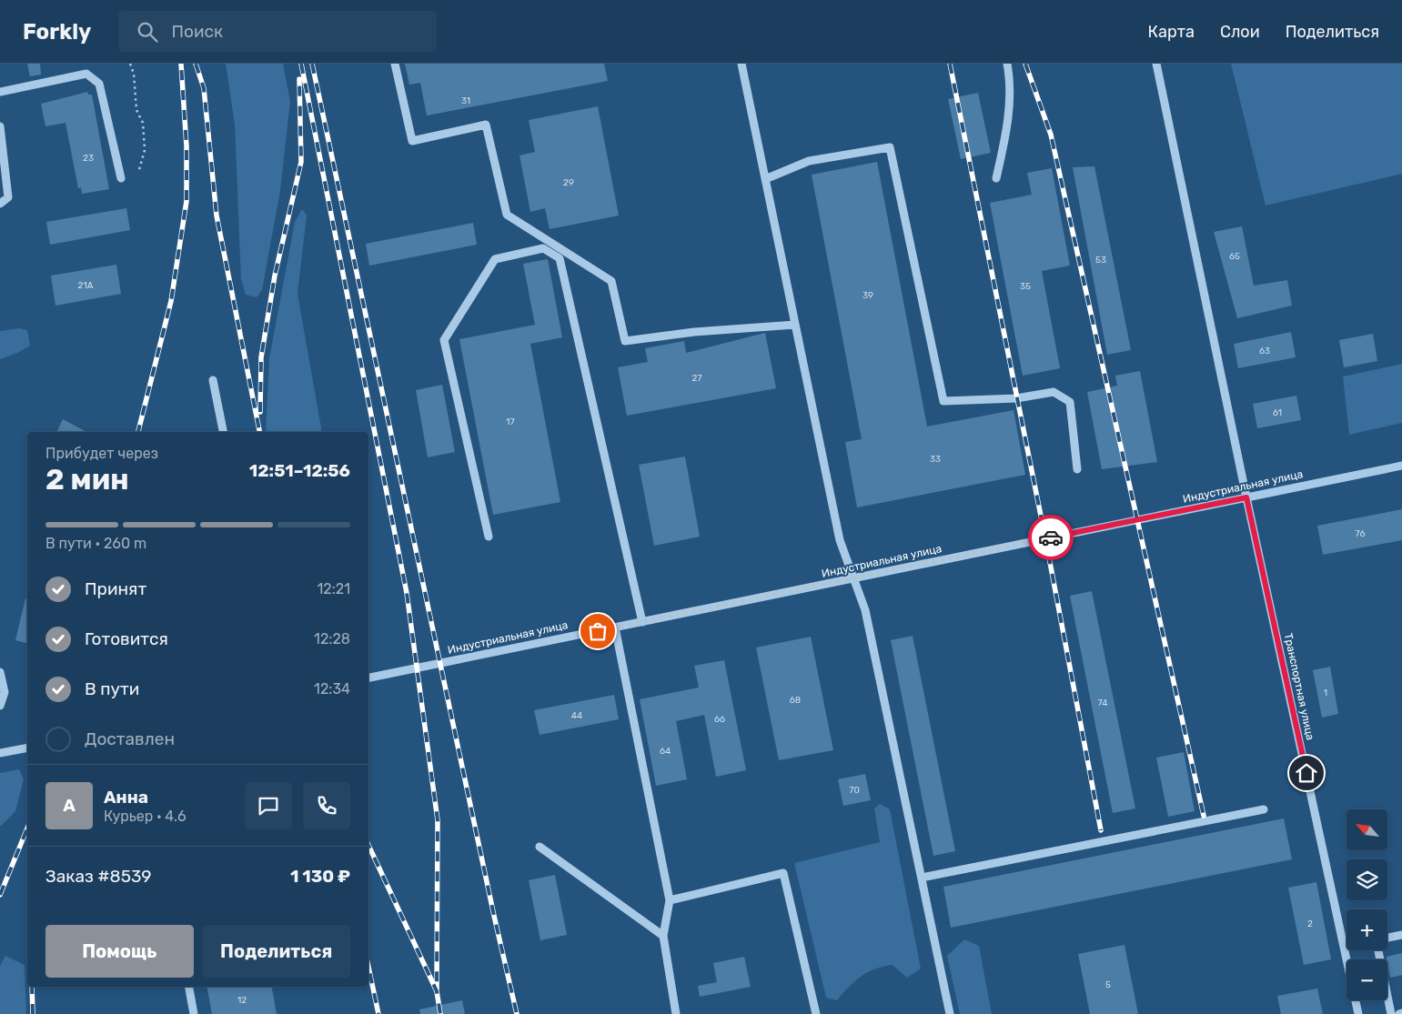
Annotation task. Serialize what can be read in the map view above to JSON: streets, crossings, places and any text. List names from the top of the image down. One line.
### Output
{"streets":{"street":["Индустриальная улица","Транспортная улица"]},"crossings":[["Индустриальная улица","Транспортная улица"]],"house_numbers":["31","23","29","65","53","21А","35","39","63","27","61","17","33","76","1","68","74","44","66","64","70","2","5","12"],"north":"top left","page":{"header":"Forkly","search":"Поиск","nav":["Карта","Слои","Поделиться"],"heading":["2 мин","Прибудет через","12:51–12:56"],"panel":["Анна","Курьер · 4.6","Заказ #8539","1 130 ₽"],"bar":"В пути · 260 m","list":[["Принят","12:21"],["Готовится","12:28"],["В пути","12:34"],"Доставлен"],"round":"А","map_buttons":["+","−"],"buttons":["Помощь","Поделиться"]}}
